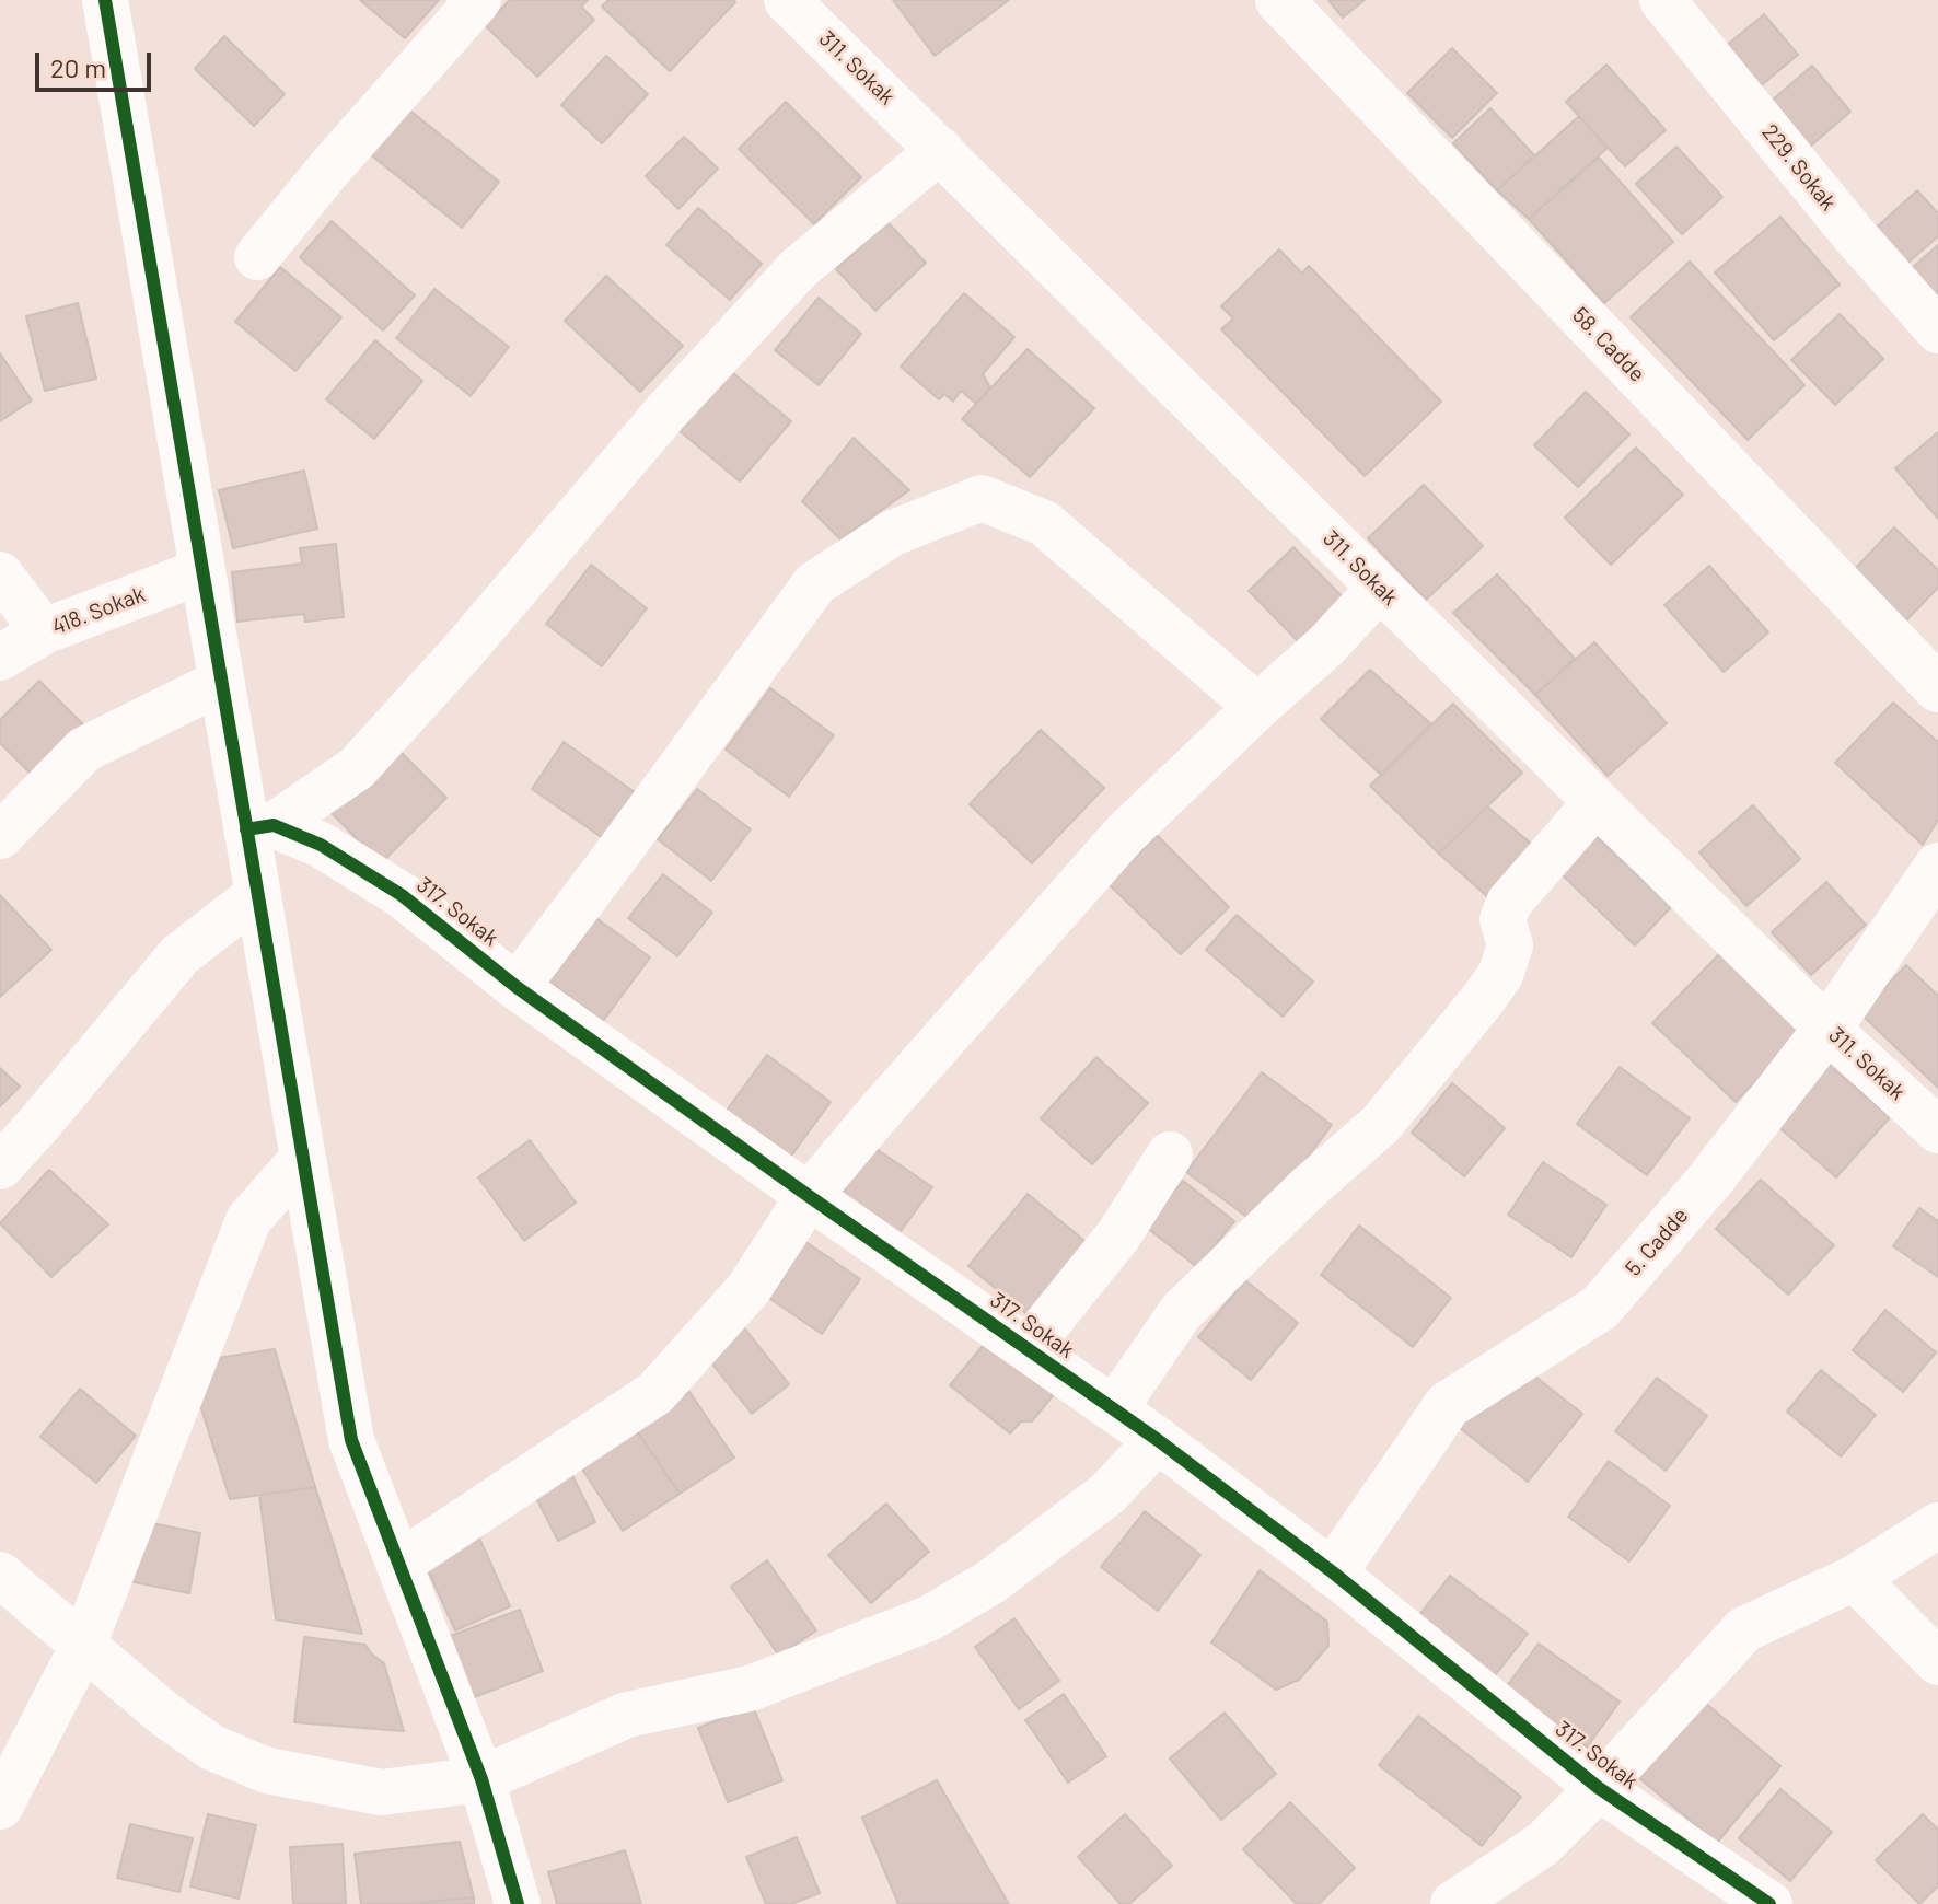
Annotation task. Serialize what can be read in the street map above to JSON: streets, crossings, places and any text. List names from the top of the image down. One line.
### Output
{"streets":{"street":["311. Sokak","229. Sokak","58. Cadde","418. Sokak","317. Sokak","5. Cadde"]},"crossings":[["311. Sokak","5. Cadde"],["317. Sokak","5. Cadde"]],"scale_bar":"20 m"}
